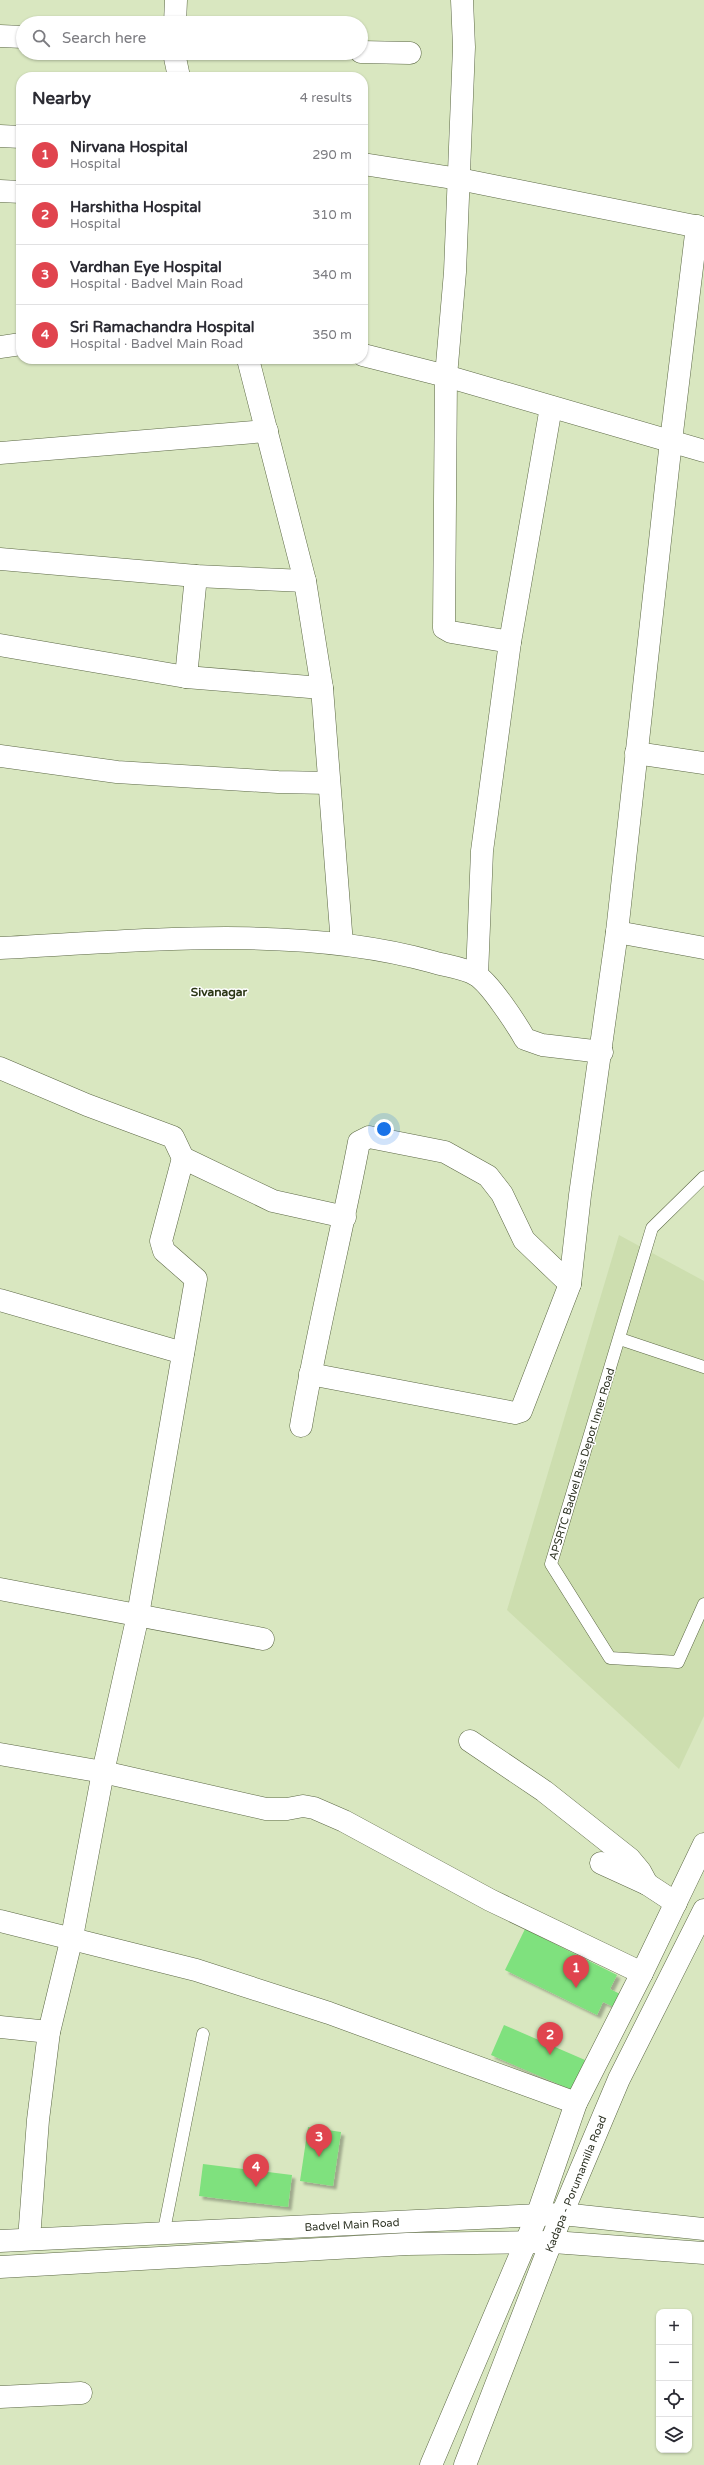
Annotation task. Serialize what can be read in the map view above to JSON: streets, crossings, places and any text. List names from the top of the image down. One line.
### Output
{"streets":{"street":["Kadapa - Porumamilla Road","Badvel Main Road"],"lane":["APSRTC Badvel Bus Depot Inner Road"]},"crossings":[["Kadapa - Porumamilla Road","Badvel Main Road"]],"districts":["Sivanagar"],"page":{"search":"Search here","heading":["Nearby","4 results"],"list":[{"mark":"1","name":"Nirvana Hospital","note":"Hospital","value":"290 m"},{"mark":"2","name":"Harshitha Hospital","note":"Hospital","value":"310 m"},{"mark":"3","name":"Vardhan Eye Hospital","note":"Hospital · Badvel Main Road","value":"340 m"},{"mark":"4","name":"Sri Ramachandra Hospital","note":"Hospital · Badvel Main Road","value":"350 m"}],"pins":["1","2","3","4"],"map_buttons":["+","−"]}}
